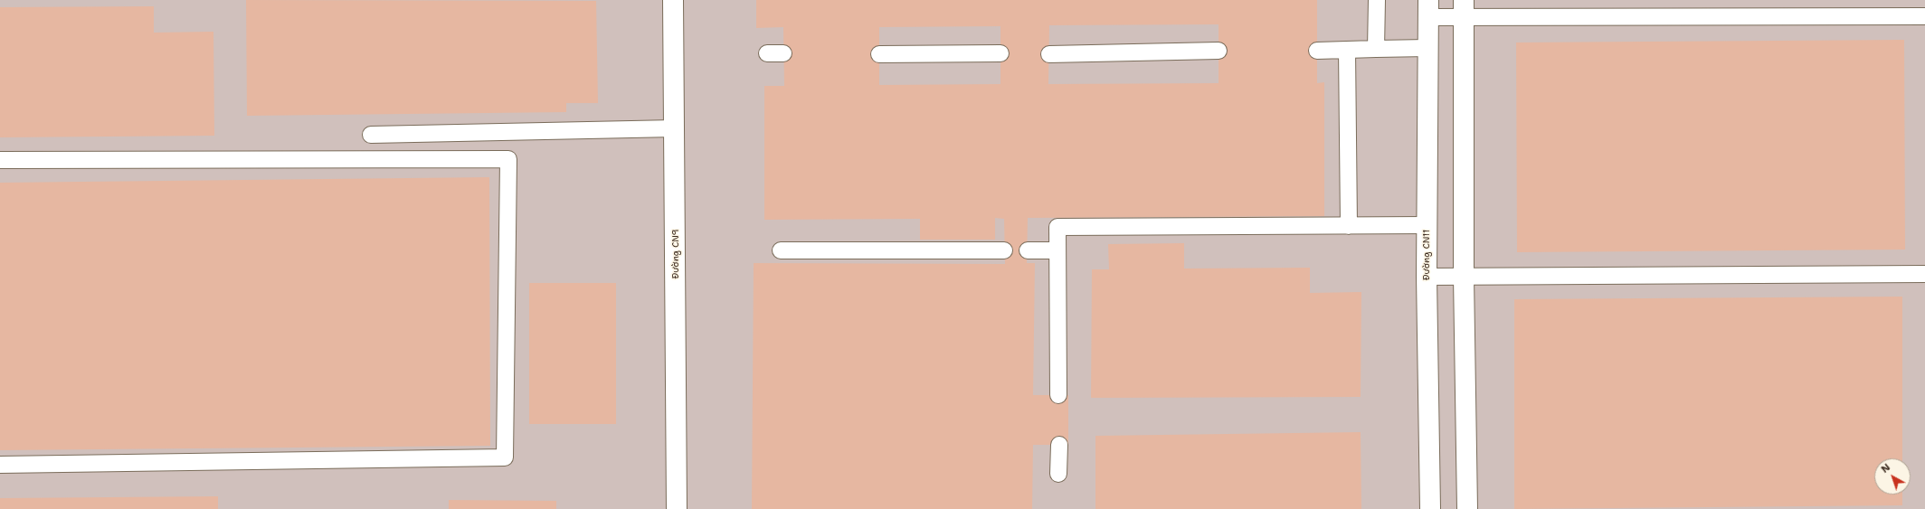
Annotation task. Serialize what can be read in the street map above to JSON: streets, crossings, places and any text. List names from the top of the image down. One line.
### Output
{"streets":{"street":["Đường CN9","Đường CN11"]},"north":"top left"}
